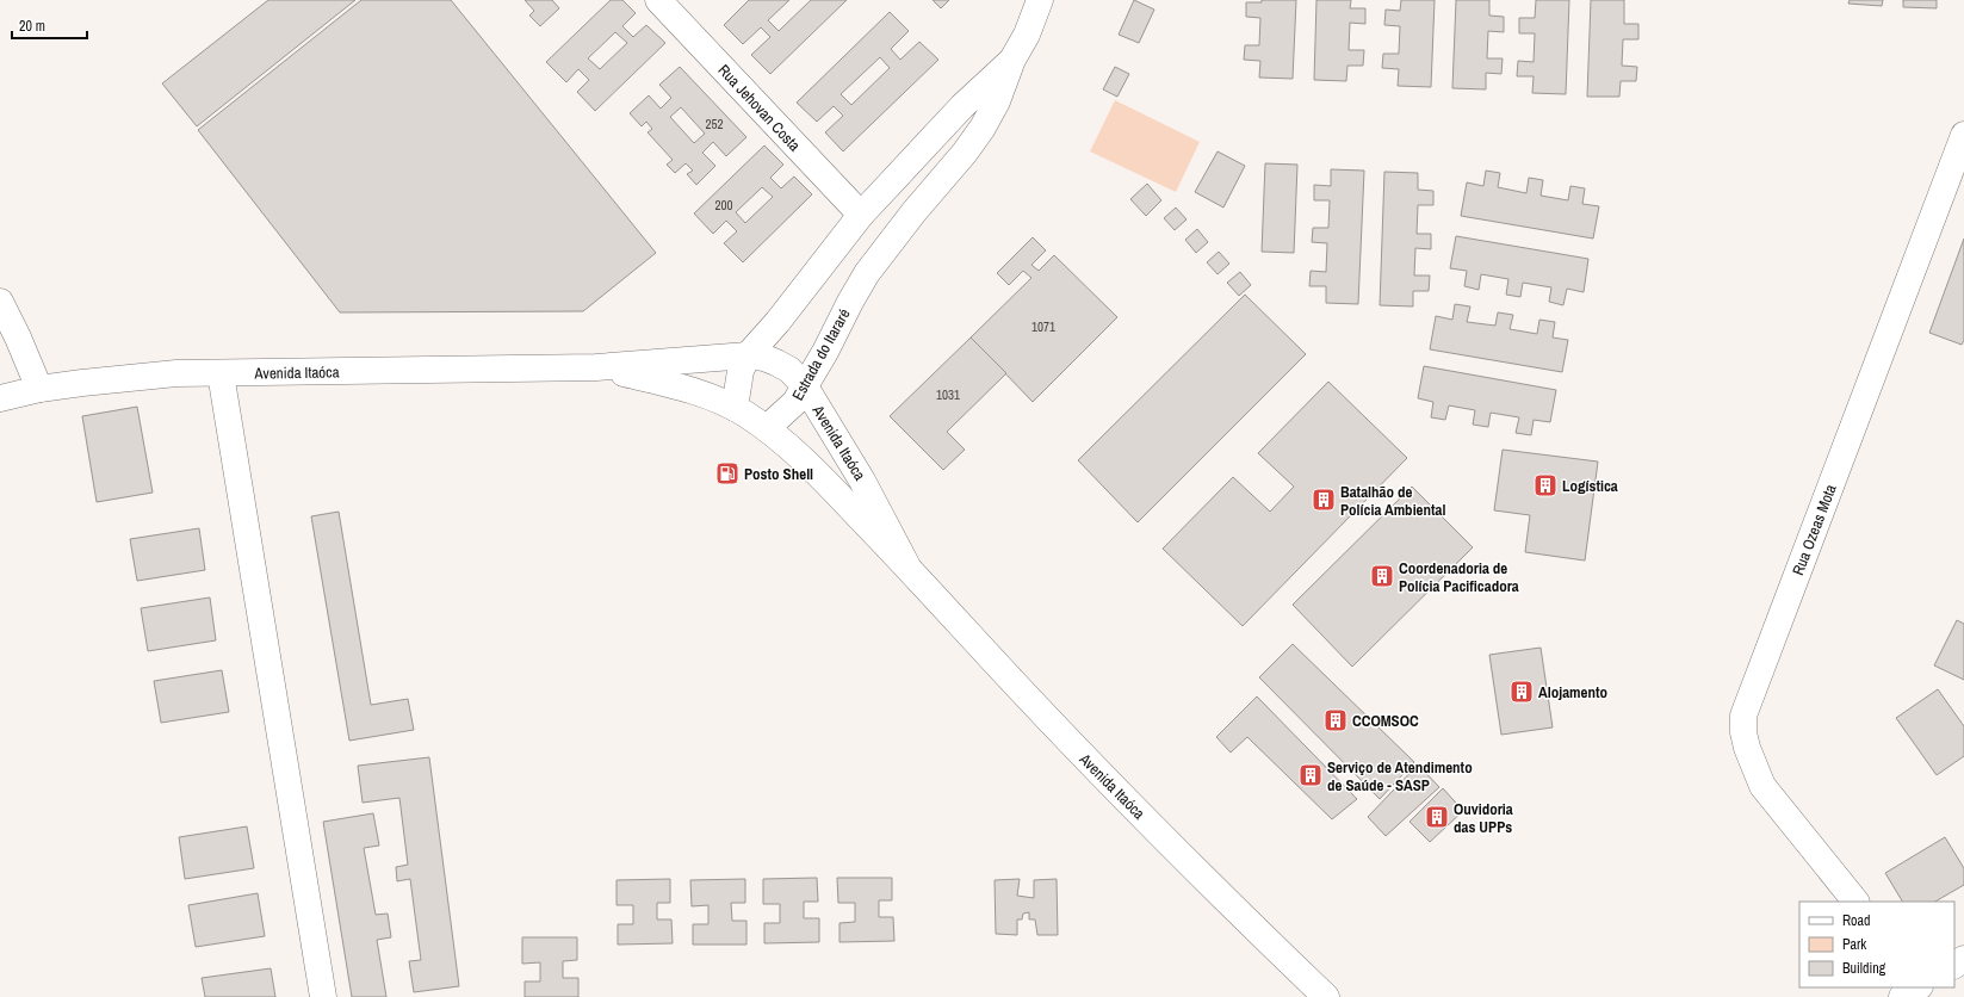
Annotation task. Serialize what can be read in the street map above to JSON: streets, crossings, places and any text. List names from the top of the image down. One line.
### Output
{"streets":{"main road":["Rua Jehovan Costa","Estrada do Itararé","Avenida Itaóca","Rua Ozeas Mota"]},"crossings":[["Rua Jehovan Costa","Estrada do Itararé"],["Estrada do Itararé","Avenida Itaóca"]],"places":{"fuel station":["Posto Shell"],"building":["Logística","Batalhão de Polícia Ambiental","Coordenadoria de Polícia Pacificadora","Alojamento","CCOMSOC","Serviço de Atendimento de Saúde - SASP","Ouvidoria das UPPs"]},"house_numbers":["252","200","1071","1031"],"legend":["Road","Park","Building"],"scale_bar":"20 m"}
